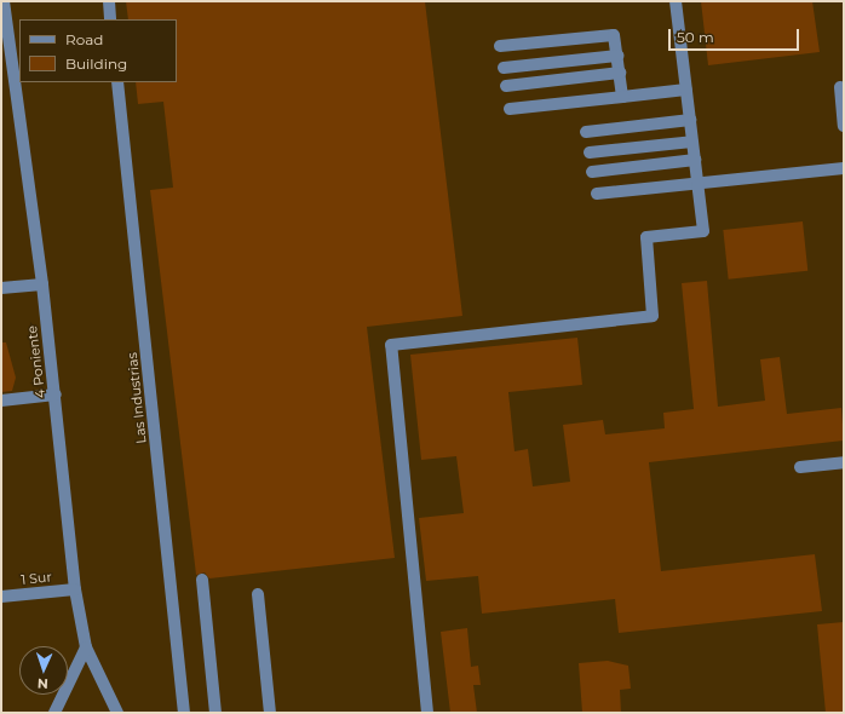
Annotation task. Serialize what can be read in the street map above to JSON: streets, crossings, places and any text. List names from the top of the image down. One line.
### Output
{"streets":{"street":["4 Poniente","Las Industrias","1 Sur"]},"crossings":[["4 Poniente","1 Sur"]],"legend":["Road","Building"],"scale_bar":"50 m","north":"bottom"}
